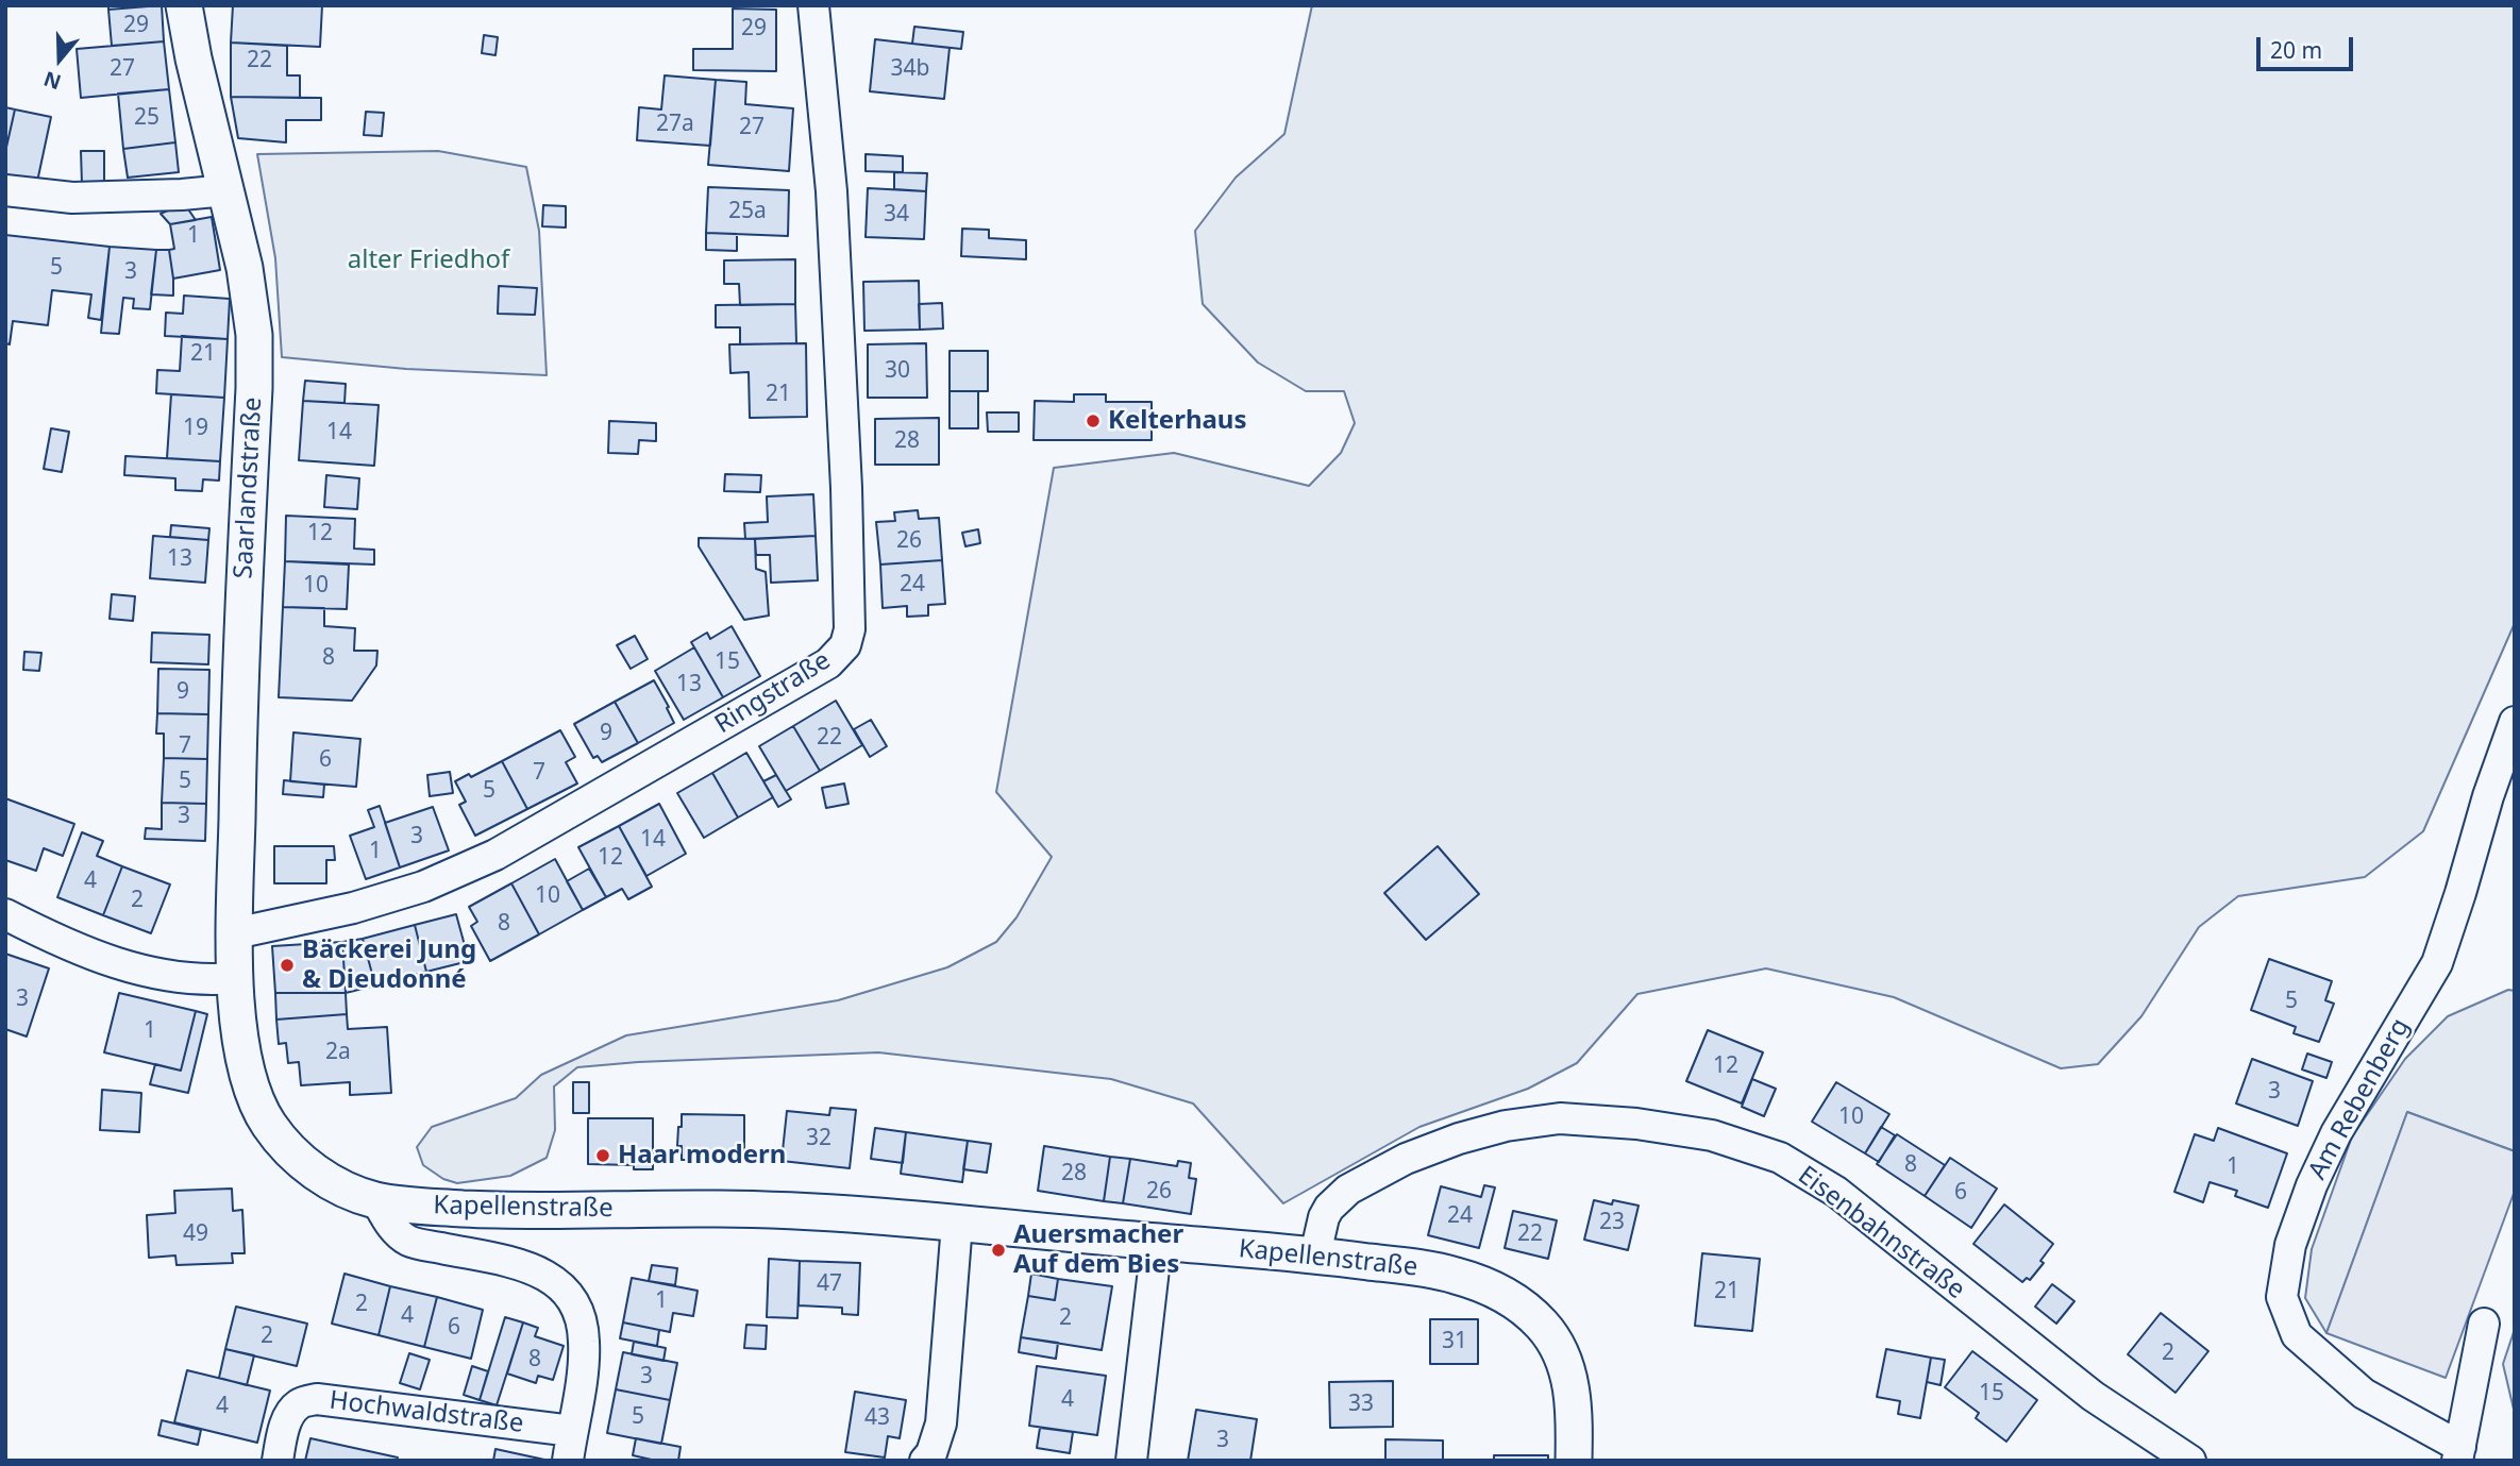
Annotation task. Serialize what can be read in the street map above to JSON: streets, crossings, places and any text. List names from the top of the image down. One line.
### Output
{"streets":{"street":["Saarlandstraße","Ringstraße","Am Rebenberg","Kapellenstraße","Eisenbahnstraße","Hochwaldstraße"]},"crossings":[["Saarlandstraße","Ringstraße"],["Saarlandstraße","Kapellenstraße"],["Kapellenstraße","Eisenbahnstraße"]],"parks":["alter Friedhof"],"places":["Kelterhaus","Bäckerei Jung & Dieudonné","Haar modern","Auersmacher Auf dem Bies"],"house_numbers":["29","29","22","27","34b","25","27a","27","25a","34","1","5","3","21","30","21","19","14","28","12","26","13","24","10","8","15","13","9","9","22","7","6","7","5","5","3","3","14","1","12","4","10","2","8","3","5","1","2a","12","3","10","32","8","1","28","26","6","24","23","49","22","47","21","1","2","4","2","6","2","31","2","8","3","15","4","33","4","5","43","3"],"scale_bar":"20 m","north":"bottom"}
